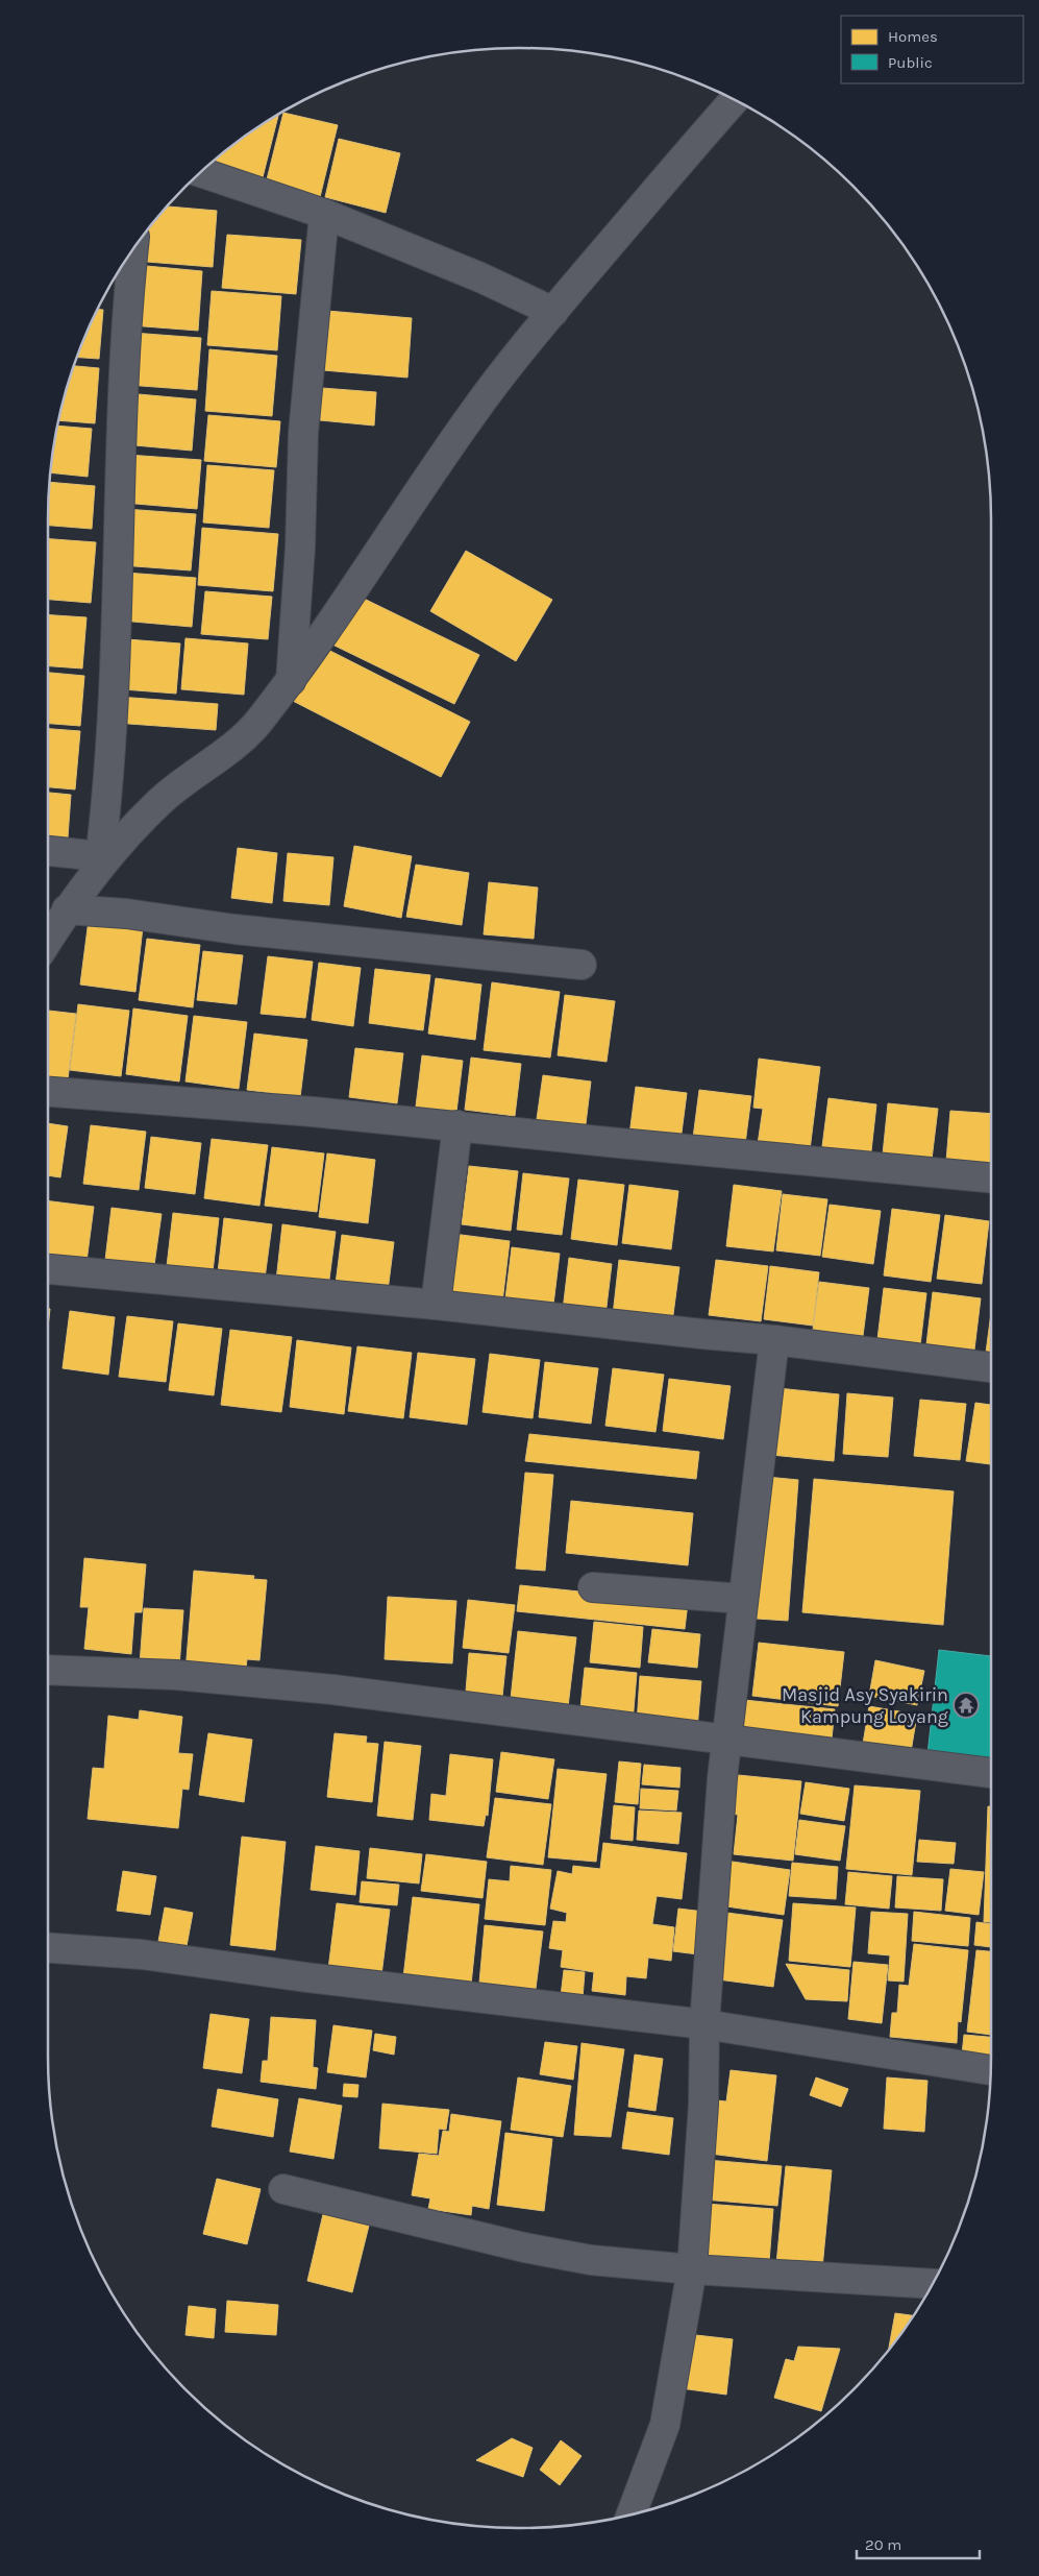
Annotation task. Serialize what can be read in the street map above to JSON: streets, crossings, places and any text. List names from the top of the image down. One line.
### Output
{"places":{"temple":["Masjid Asy Syakirin Kampung Loyang"]},"legend":["Homes","Public"],"scale_bar":"20 m"}
